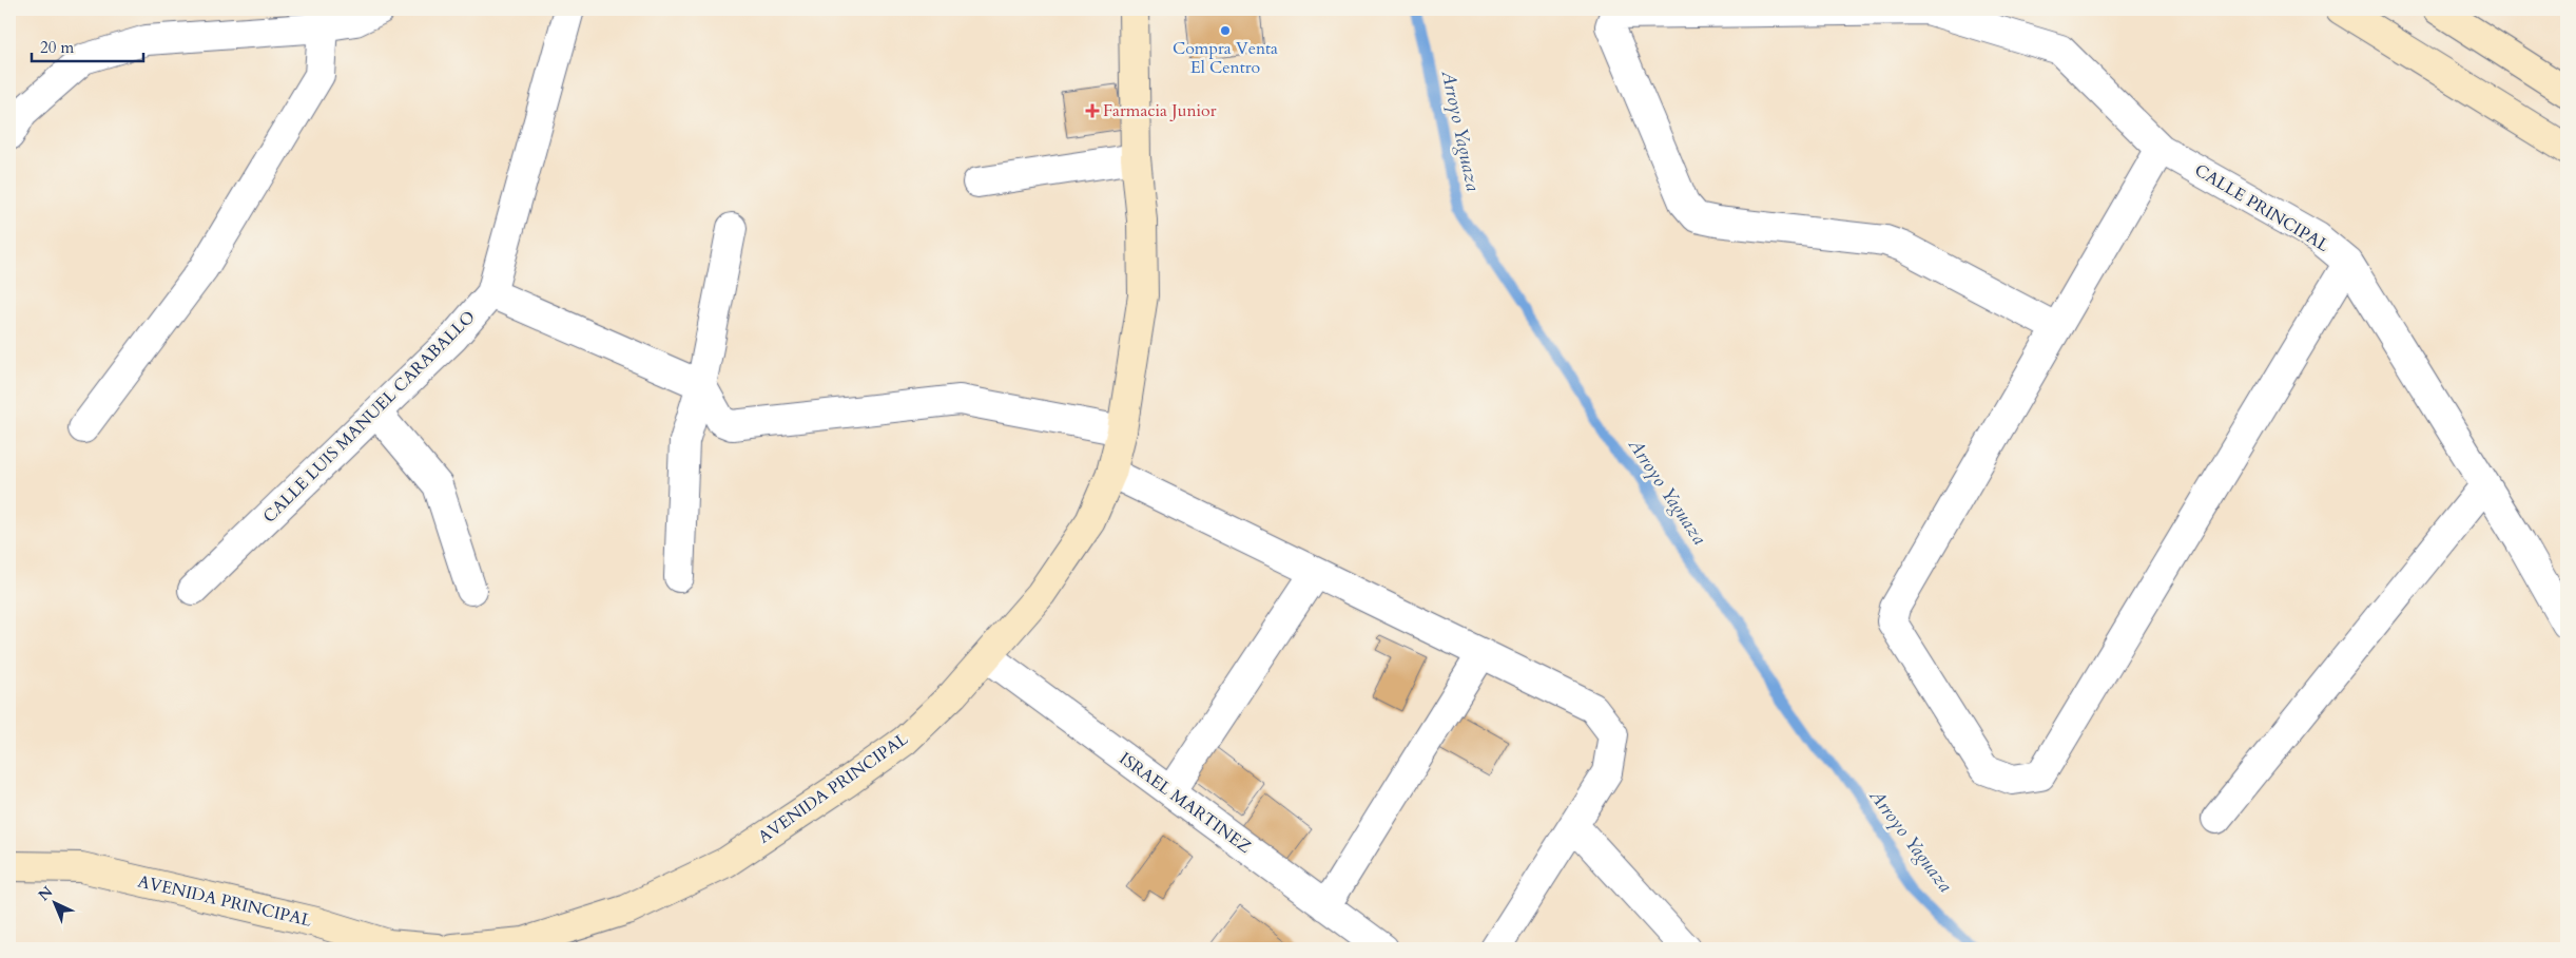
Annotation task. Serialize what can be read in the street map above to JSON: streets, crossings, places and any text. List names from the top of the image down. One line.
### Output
{"streets":{"street":["CALLE PRINCIPAL","CALLE LUIS MANUEL CARABALLO","AVENIDA PRINCIPAL","ISRAEL MARTINEZ"]},"crossings":[["AVENIDA PRINCIPAL","ISRAEL MARTINEZ"]],"water":["Arroyo Yaguaza"],"places":{"other":["Compra Venta El Centro"],"health":["Farmacia Junior"]},"scale_bar":"20 m","north":"top left"}
